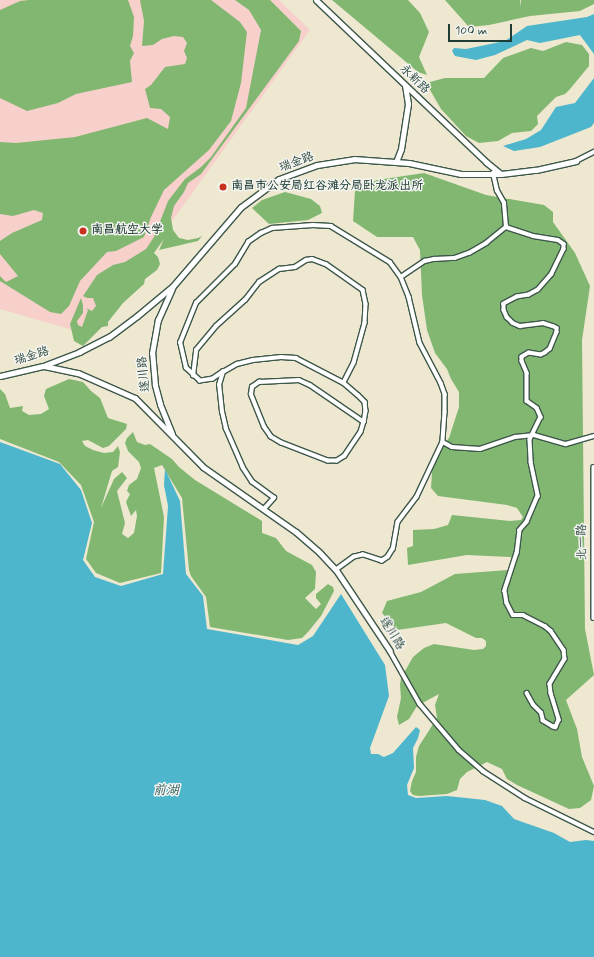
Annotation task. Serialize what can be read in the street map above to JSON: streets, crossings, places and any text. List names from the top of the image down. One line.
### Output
{"streets":{"street":["永新路","瑞金路","遂川路","北一路"]},"crossings":[["永新路","瑞金路"],["瑞金路","遂川路"]],"water":["前湖"],"places":["南昌市公安局红谷滩分局卧龙派出所","南昌航空大学"],"scale_bar":"100 m"}
